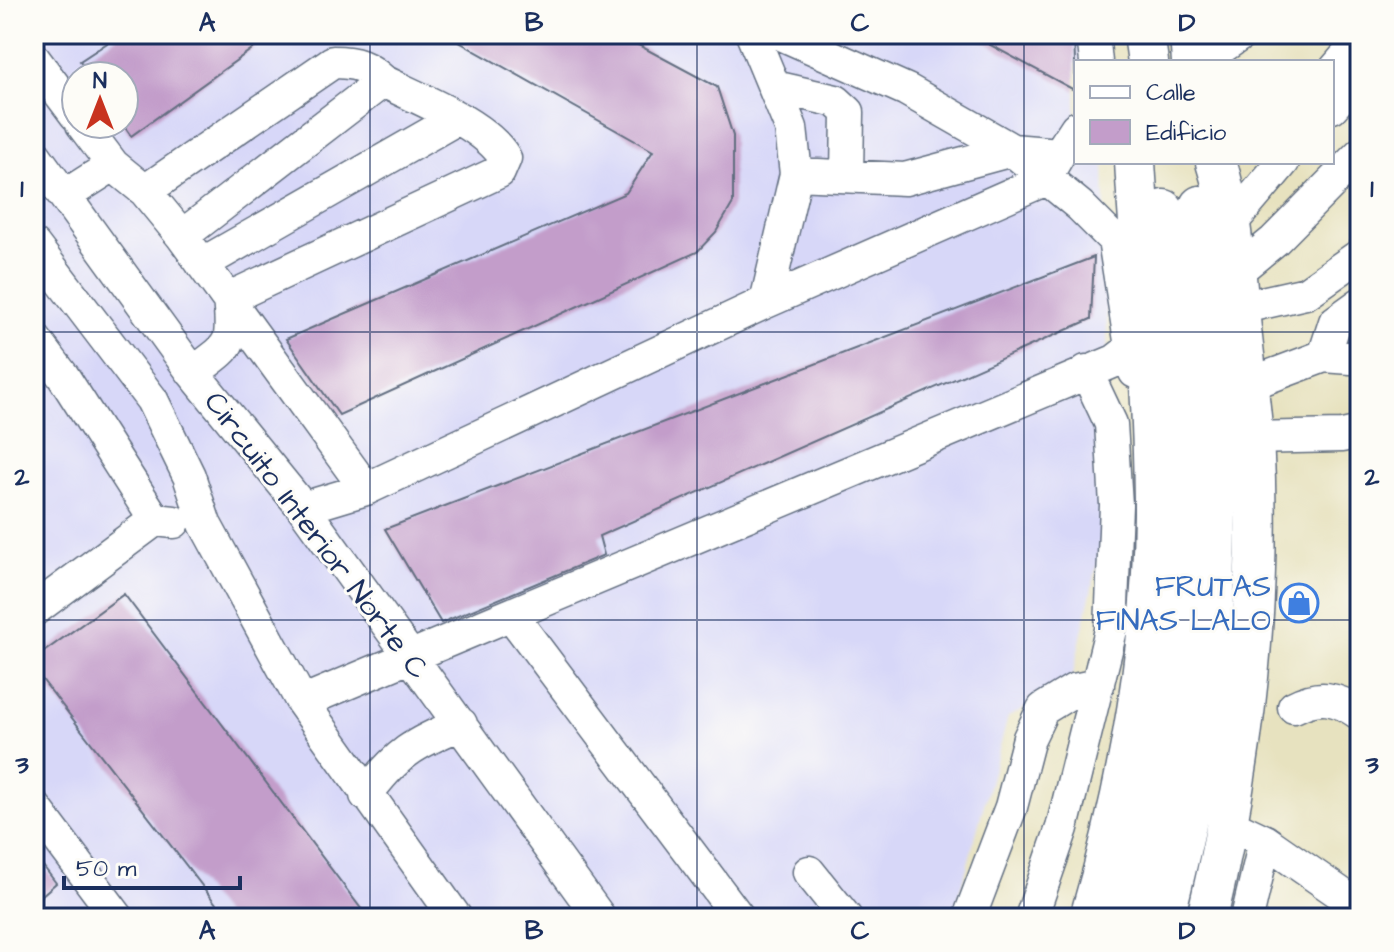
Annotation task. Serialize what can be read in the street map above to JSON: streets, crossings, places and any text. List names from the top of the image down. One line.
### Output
{"streets":{"street":["Circuito Interior Norte C"]},"places":{"shop":["FRUTAS FINAS LALO"]},"legend":["Calle","Edificio"],"scale_bar":"50 m","north":"top","grid":{"columns":["A","B","C","D"],"rows":["1","2","3"]}}
